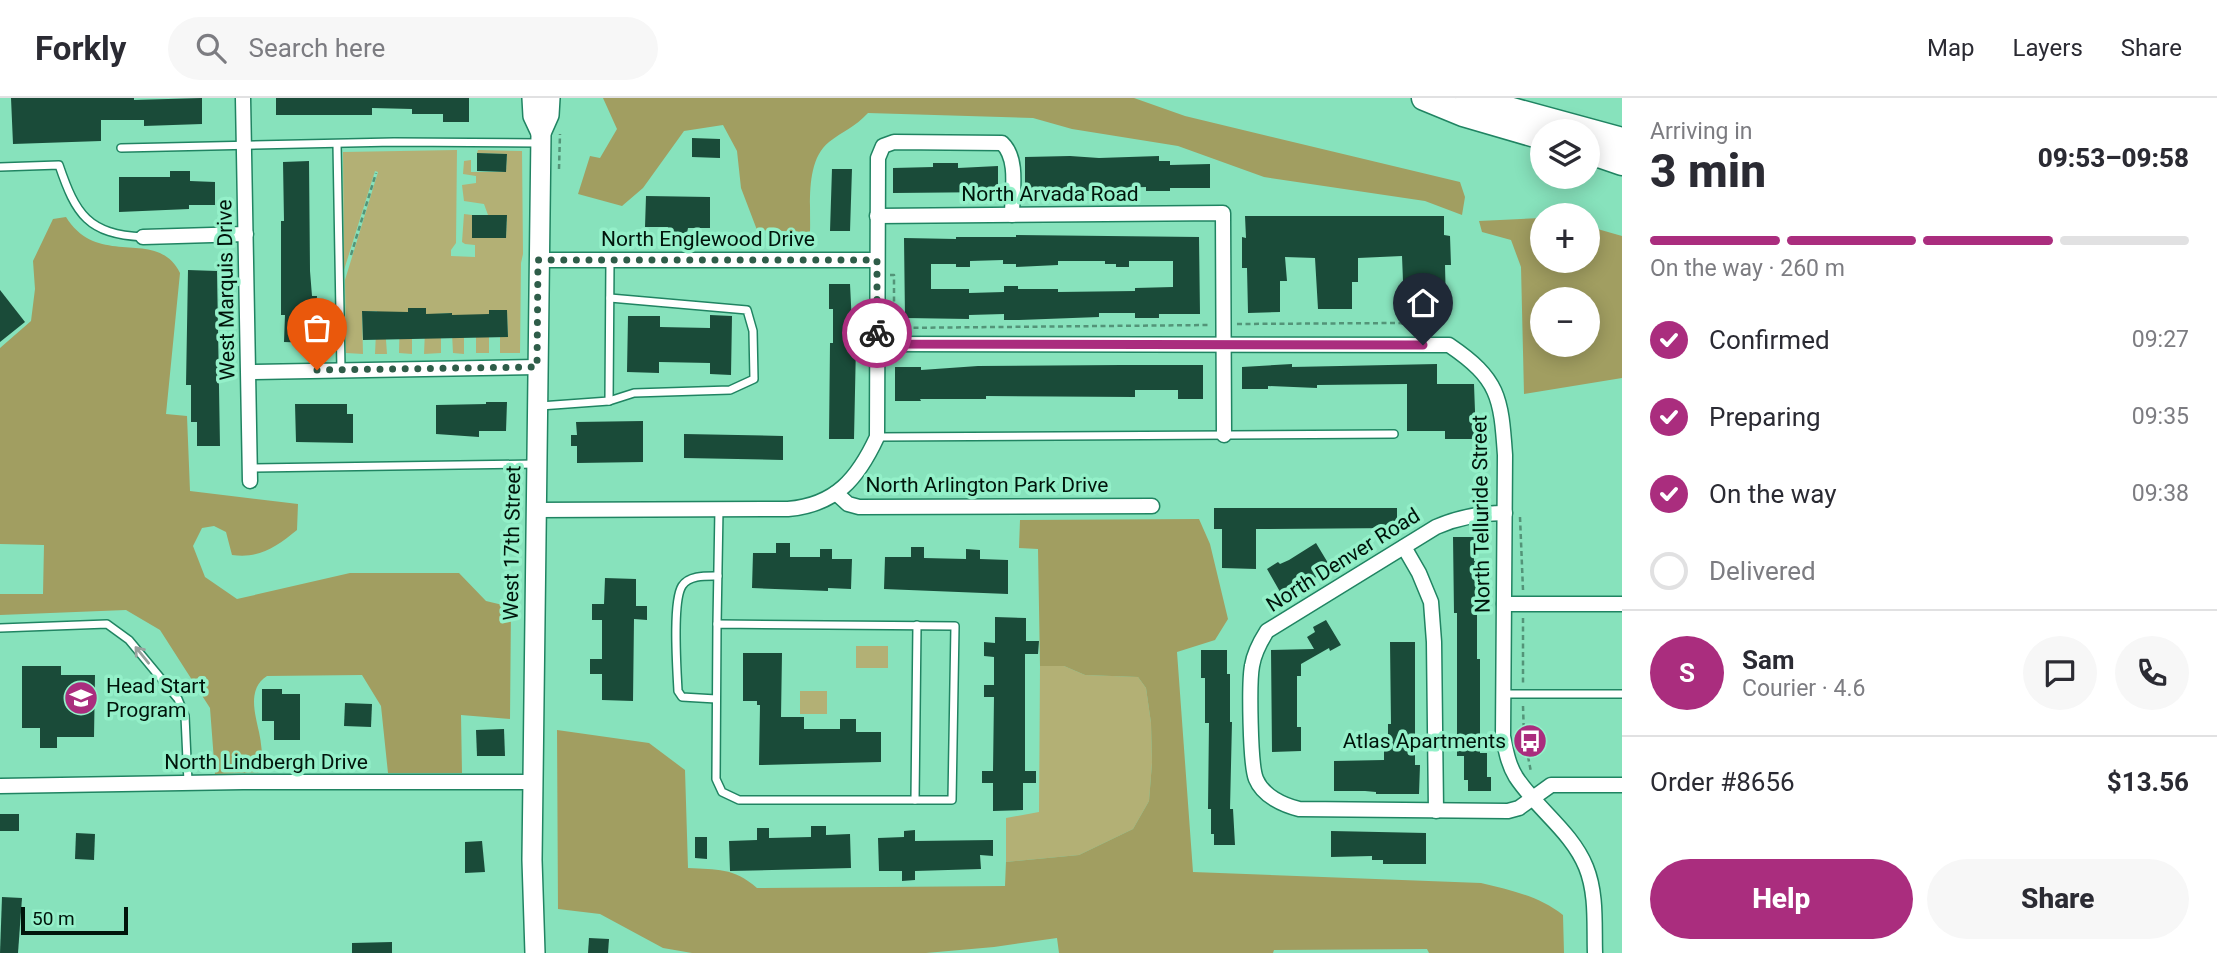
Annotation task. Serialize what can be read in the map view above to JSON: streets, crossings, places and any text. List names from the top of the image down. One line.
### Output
{"streets":{"main road":["West 17th Street"],"street":["North Arvada Road","North Englewood Drive","West Marquis Drive","North Arlington Park Drive","North Telluride Street","North Denver Road","North Lindbergh Drive"]},"crossings":[["North Arvada Road","North Telluride Street"],["North Englewood Drive","West 17th Street"],["North Arlington Park Drive","West 17th Street"],["North Telluride Street","North Denver Road"],["West 17th Street","North Lindbergh Drive"]],"places":{"school or university":["Head Start Program"],"bus stop":["Atlas Apartments"]},"scale_bar":"50 m","page":{"header":"Forkly","search":"Search here","nav":["Map","Layers","Share"],"heading":["3 min","Arriving in","09:53–09:58"],"panel":["Sam","Courier · 4.6","Order #8656","$13.56"],"map_buttons":["+","−"],"bar":"On the way · 260 m","list":[["Confirmed","09:27"],["Preparing","09:35"],["On the way","09:38"],"Delivered"],"round":"S","buttons":["Help","Share"],"scale":"50 m"}}
